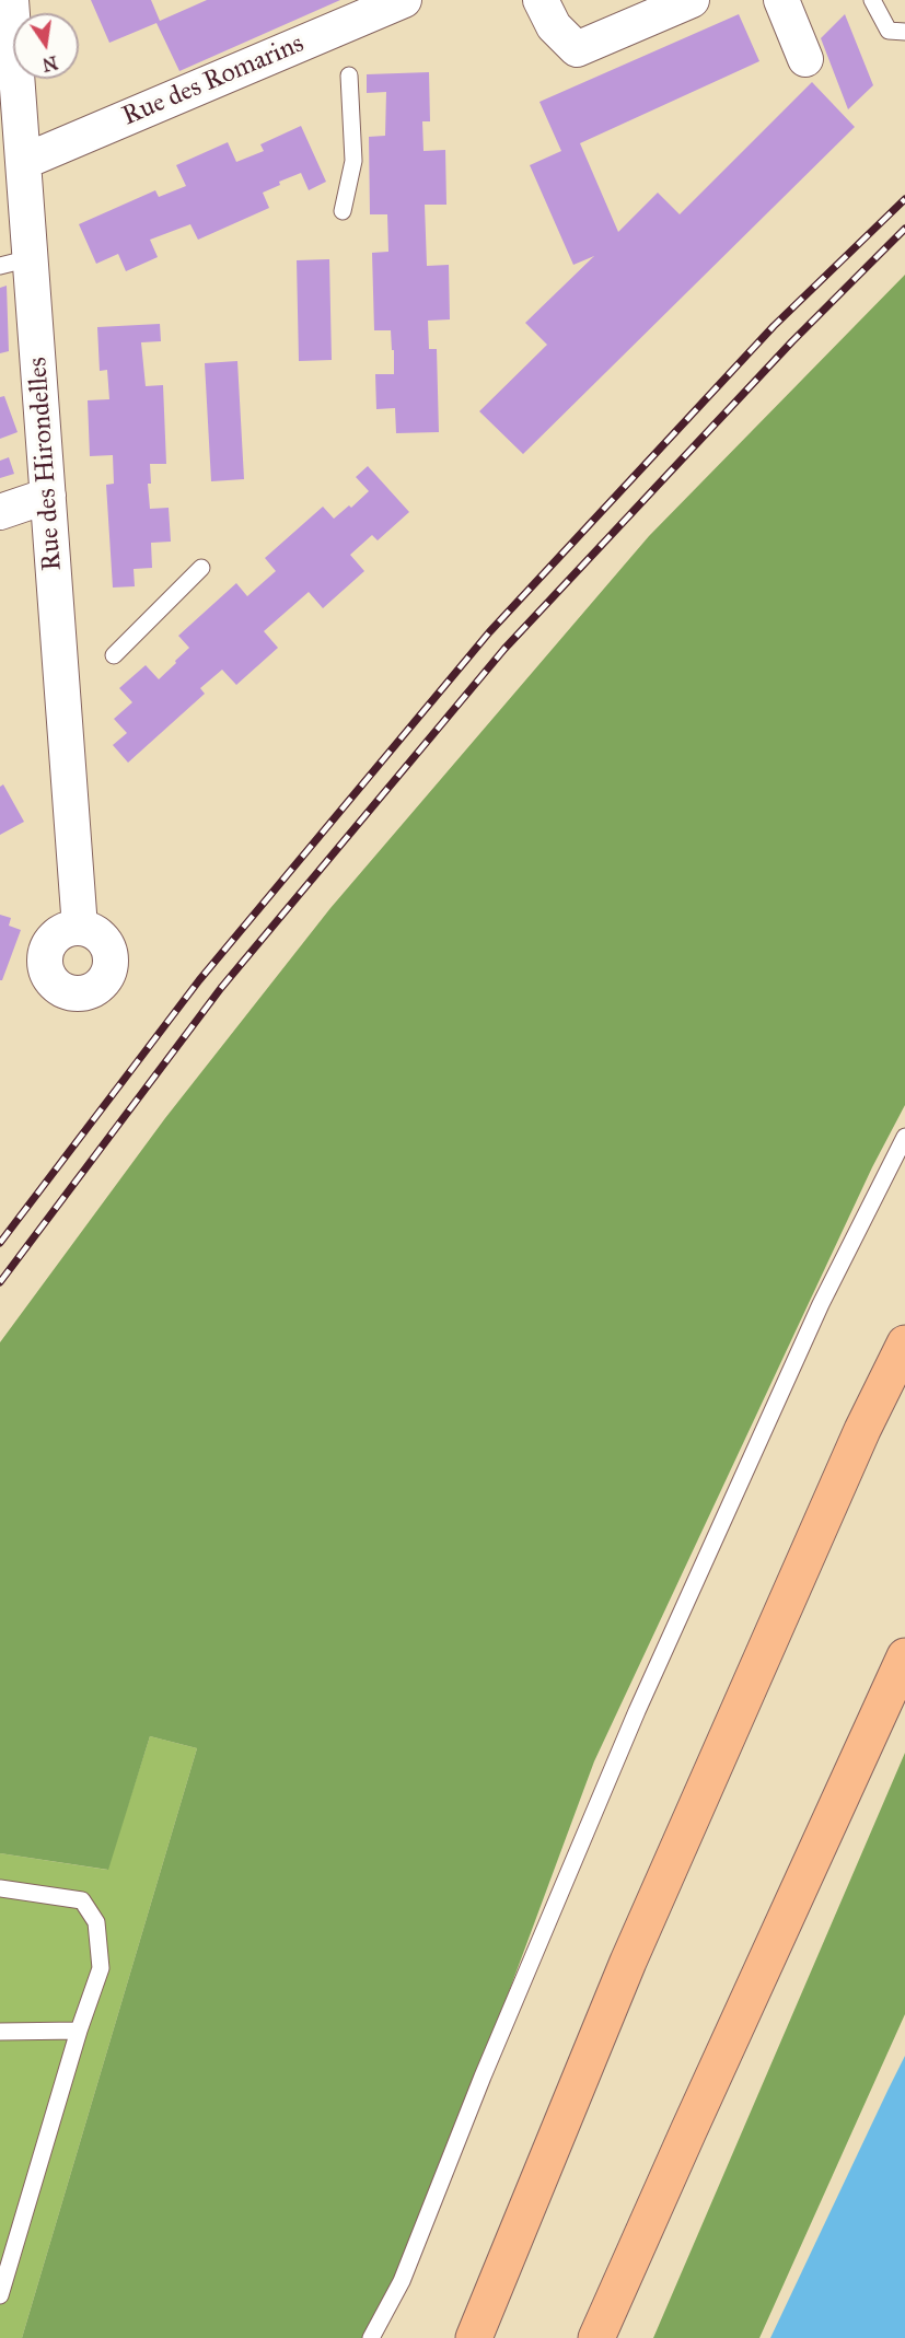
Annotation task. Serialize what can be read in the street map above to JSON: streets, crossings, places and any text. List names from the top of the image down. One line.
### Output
{"streets":{"street":["Rue des Romarins","Rue des Hirondelles"]},"crossings":[["Rue des Romarins","Rue des Hirondelles"]],"north":"bottom"}
